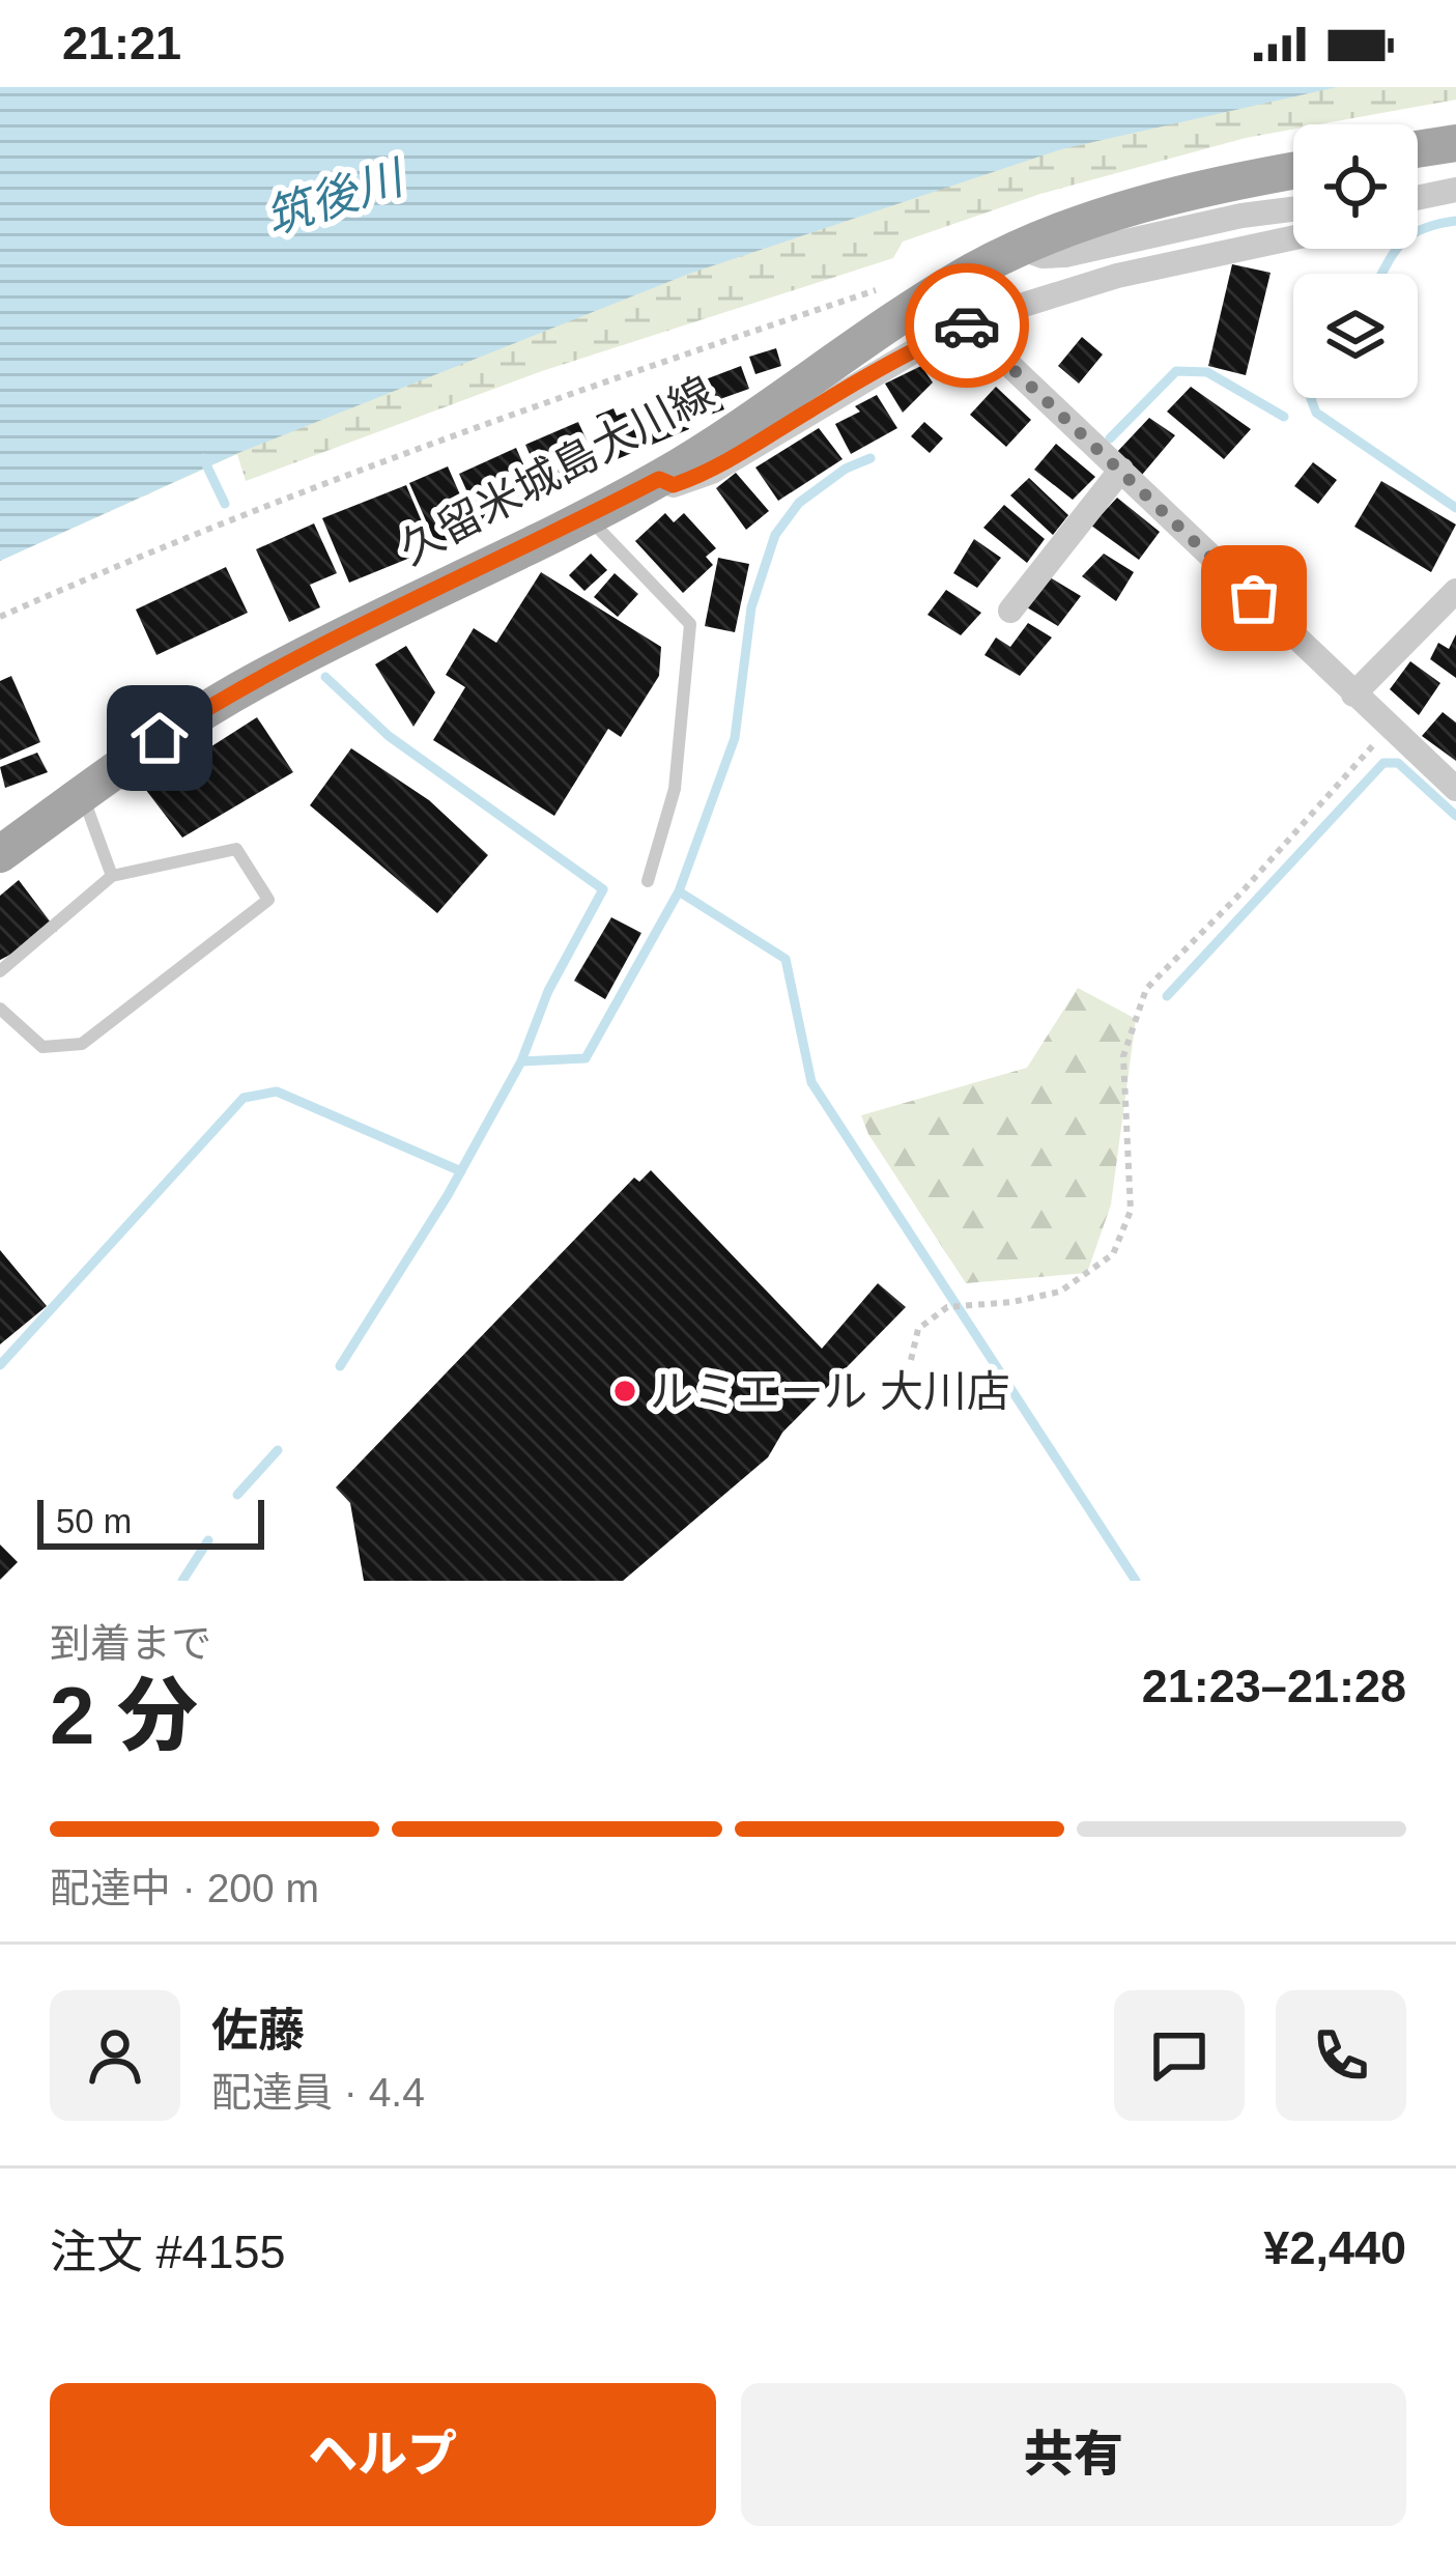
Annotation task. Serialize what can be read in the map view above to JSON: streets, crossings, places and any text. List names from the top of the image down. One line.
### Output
{"streets":{"main road":["久留米城島大川線"]},"water":["筑後川"],"places":["ルミエール 大川店"],"scale_bar":"50 m","page":{"status":"21:21","scale":"50 m","heading":["2 分","到着まで","21:23–21:28"],"panel":["佐藤","配達員 · 4.4","注文 #4155","¥2,440"],"bar":"配達中 · 200 m","buttons":["ヘルプ","共有"]}}
